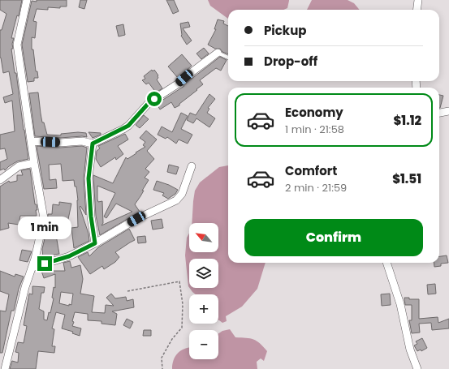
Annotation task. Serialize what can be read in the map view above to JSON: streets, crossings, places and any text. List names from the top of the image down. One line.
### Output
{"north":"top left","page":{"banner":["Pickup","Drop-off"],"list":[{"name":"Economy","note":"1 min · 21:58","value":"$1.12"},{"name":"Comfort","note":"2 min · 21:59","value":"$1.51"}],"buttons":"Confirm","bubble":"1 min","map_buttons":["+","−"]}}
